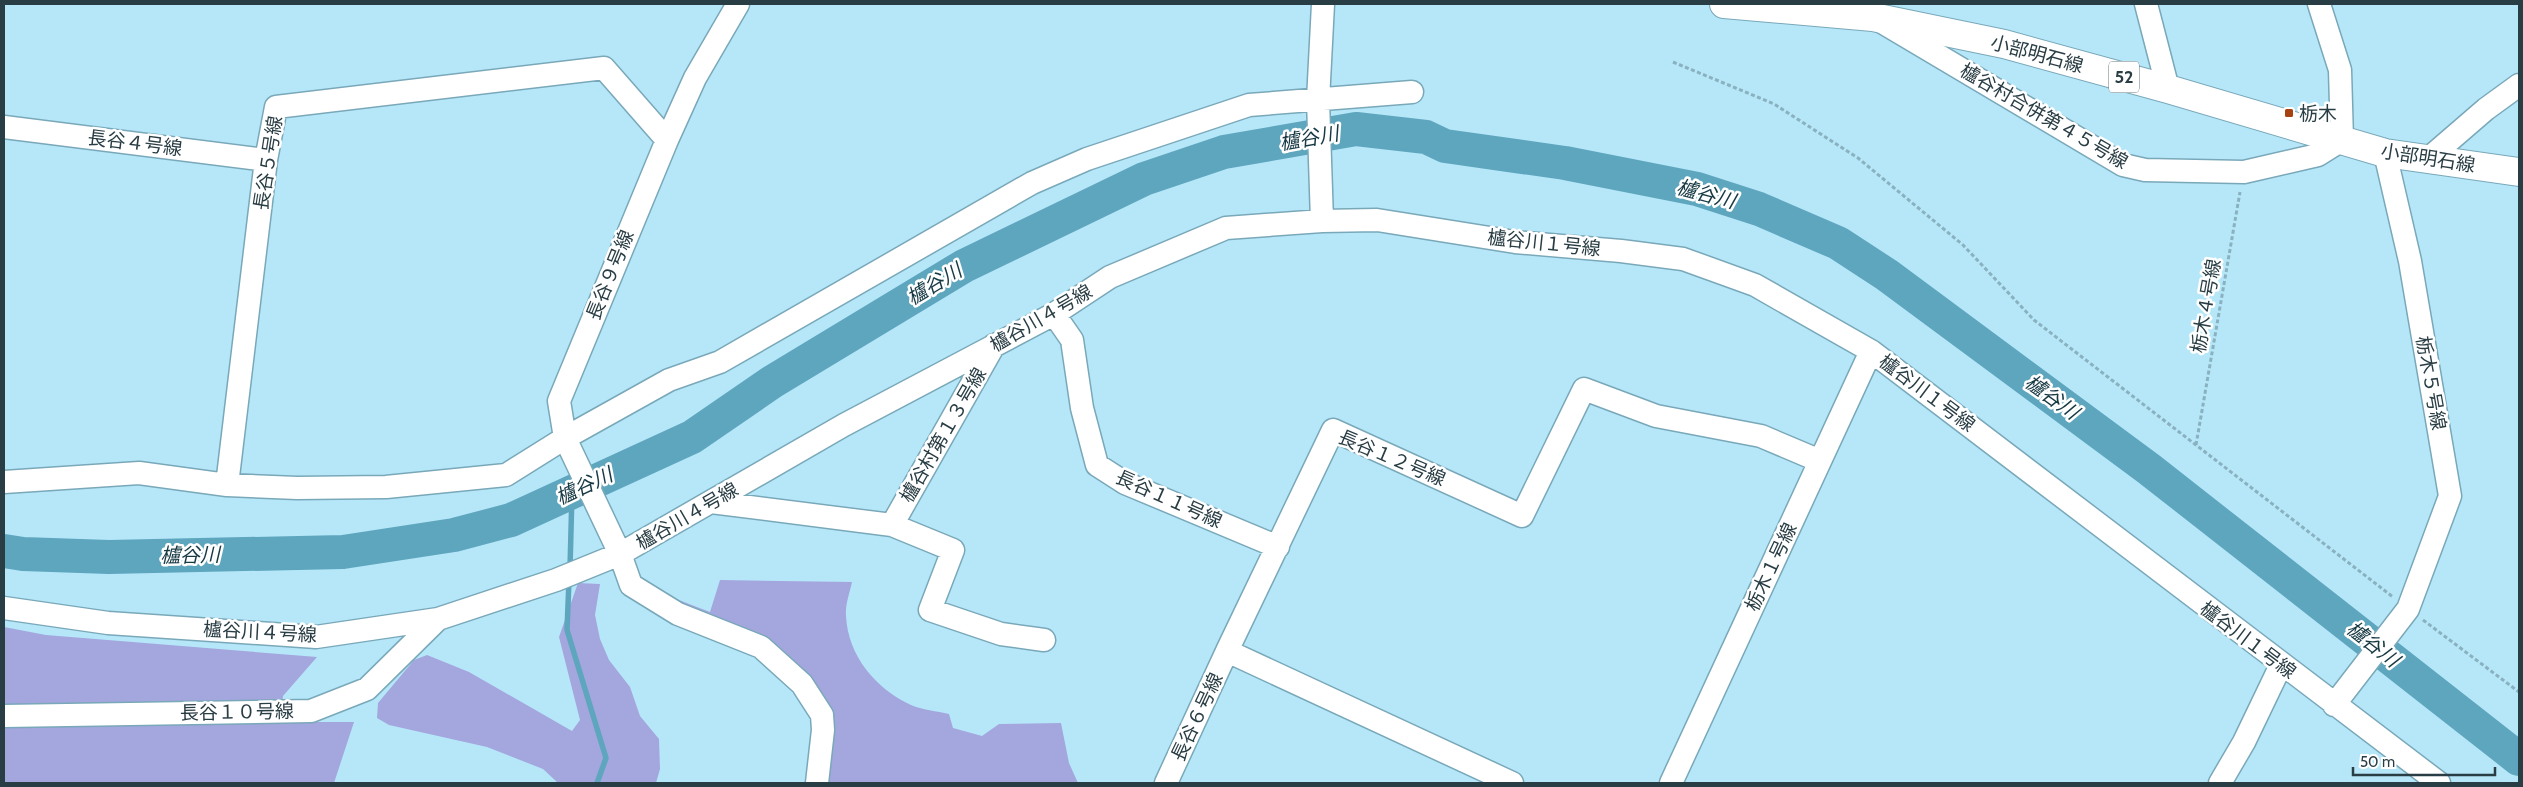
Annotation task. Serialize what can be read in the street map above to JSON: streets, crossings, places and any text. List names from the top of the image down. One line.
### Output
{"streets":{"main road":["小部明石線","52"],"street":["櫨谷村合併第４５号線","長谷４号線","長谷５号線","櫨谷川１号線","長谷９号線","櫨谷川４号線","栃木５号線","櫨谷村第１３号線","長谷１２号線","長谷１１号線","栃木１号線","長谷１０号線","長谷６号線"],"path":["栃木４号線"]},"crossings":[["小部明石線","櫨谷村合併第４５号線"],["小部明石線","栃木５号線"],["櫨谷村合併第４５号線","栃木４号線"],["長谷４号線","長谷５号線"],["長谷５号線","長谷９号線"],["櫨谷川１号線","櫨谷川４号線"],["櫨谷川１号線","栃木５号線"],["櫨谷川１号線","栃木１号線"],["長谷９号線","櫨谷川４号線"],["櫨谷川４号線","櫨谷村第１３号線"],["櫨谷川４号線","長谷１１号線"],["櫨谷川４号線","長谷１０号線"],["長谷１２号線","長谷１１号線"],["長谷１２号線","栃木１号線"],["長谷１２号線","長谷６号線"]],"water":["櫨谷川"],"places":{"transit":["栃木"]},"scale_bar":"50 m"}
